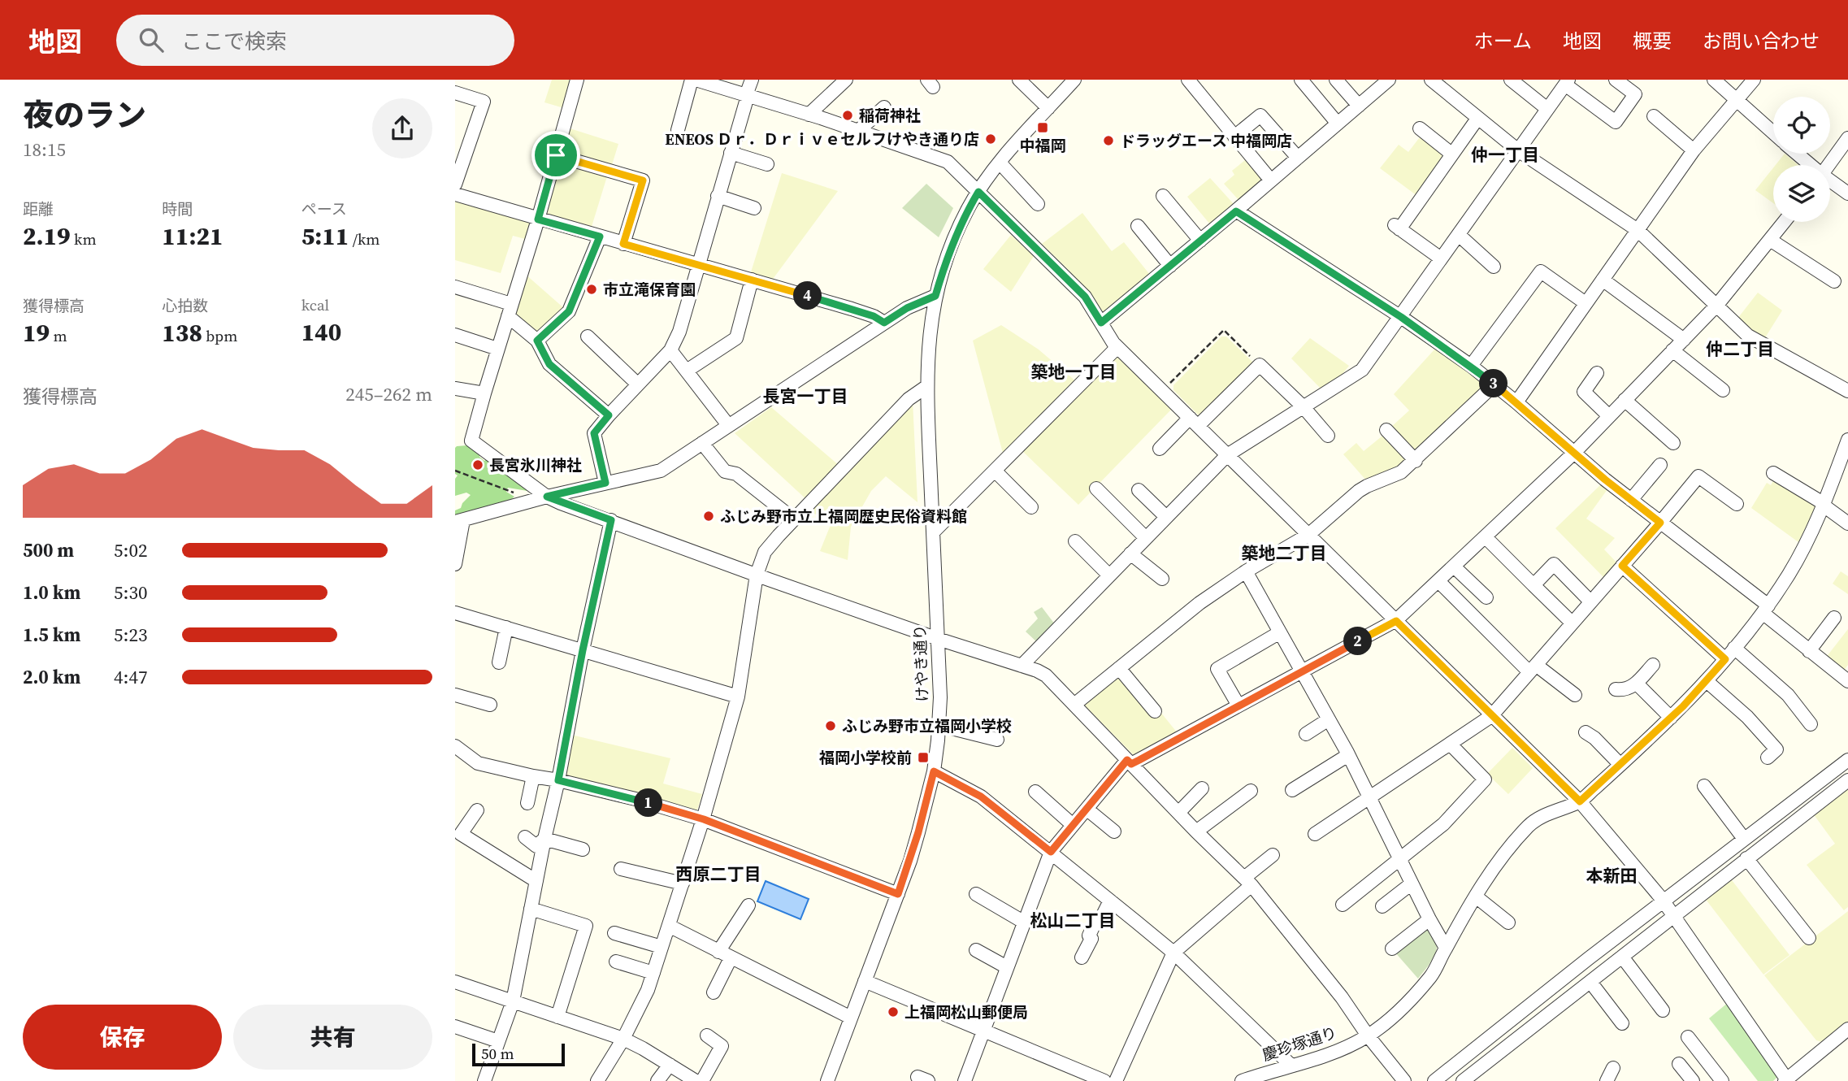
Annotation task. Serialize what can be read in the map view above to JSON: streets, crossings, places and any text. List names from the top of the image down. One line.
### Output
{"streets":{"street":["けやき通り","慶珍塚通り"]},"districts":["仲一丁目","仲二丁目","築地一丁目","長宮一丁目","築地二丁目","西原二丁目","本新田","松山二丁目"],"places":{"other":["稲荷神社","ENEOS Ｄｒ．Ｄｒｉｖｅセルフけやき通り店","ドラッグエース 中福岡店","市立滝保育園","長宮氷川神社","ふじみ野市立上福岡歴史民俗資料館","ふじみ野市立福岡小学校","上福岡松山郵便局"],"transit":["中福岡","福岡小学校前"]},"scale_bar":"50 m","page":{"header":"地図","search":"ここで検索","nav":["ホーム","地図","概要","お問い合わせ"],"heading":["夜のラン","18:15"],"stats":[["距離","2.19 km"],["時間","11:21"],["ペース","5:11 /km"],["獲得標高","19 m"],["心拍数","138 bpm"],["kcal","140"]],"pins":["4","3","2","1"],"chart":["獲得標高","245–262 m"],"list":[{"name":"500 m","note":"5:02"},{"name":"1.0 km","note":"5:30"},{"name":"1.5 km","note":"5:23"},{"name":"2.0 km","note":"4:47"}],"buttons":["保存","共有"],"scale":"50 m"}}
